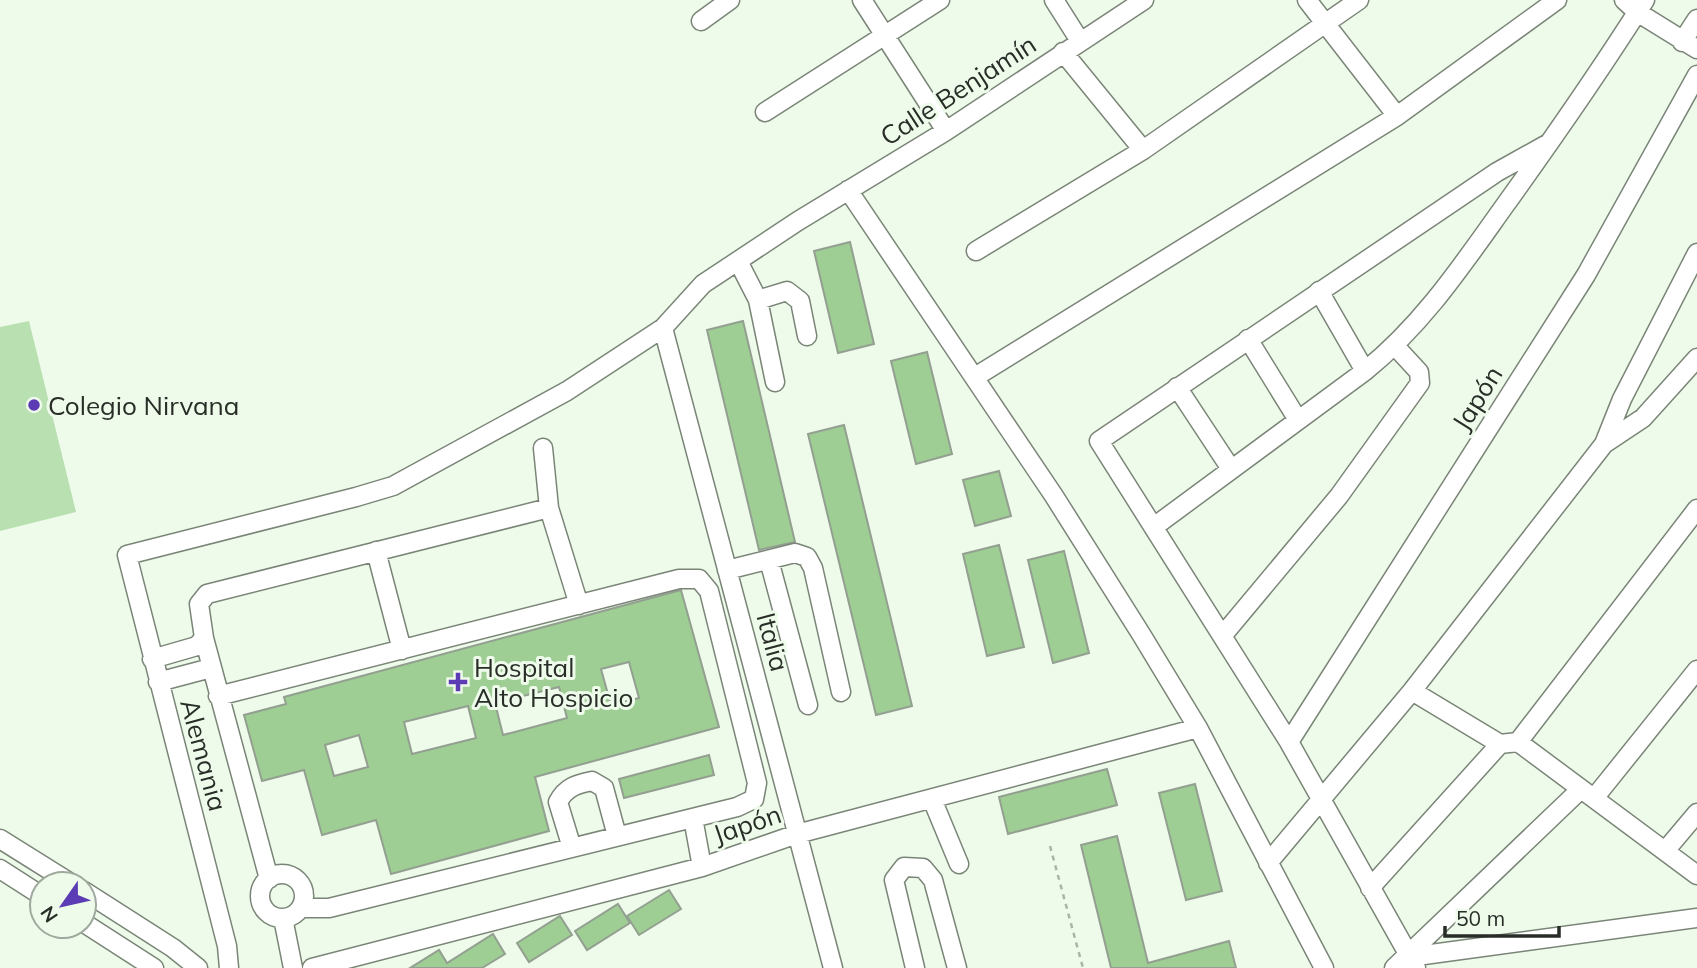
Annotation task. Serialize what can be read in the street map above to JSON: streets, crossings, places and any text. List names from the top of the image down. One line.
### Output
{"streets":{"street":["Calle Benjamín","Japón","Italia","Alemania"]},"crossings":[["Calle Benjamín","Italia"],["Calle Benjamín","Alemania"],["Japón","Italia"]],"places":{"other":["Colegio Nirvana"],"health":["Hospital Alto Hospicio"]},"scale_bar":"50 m","north":"bottom left"}
